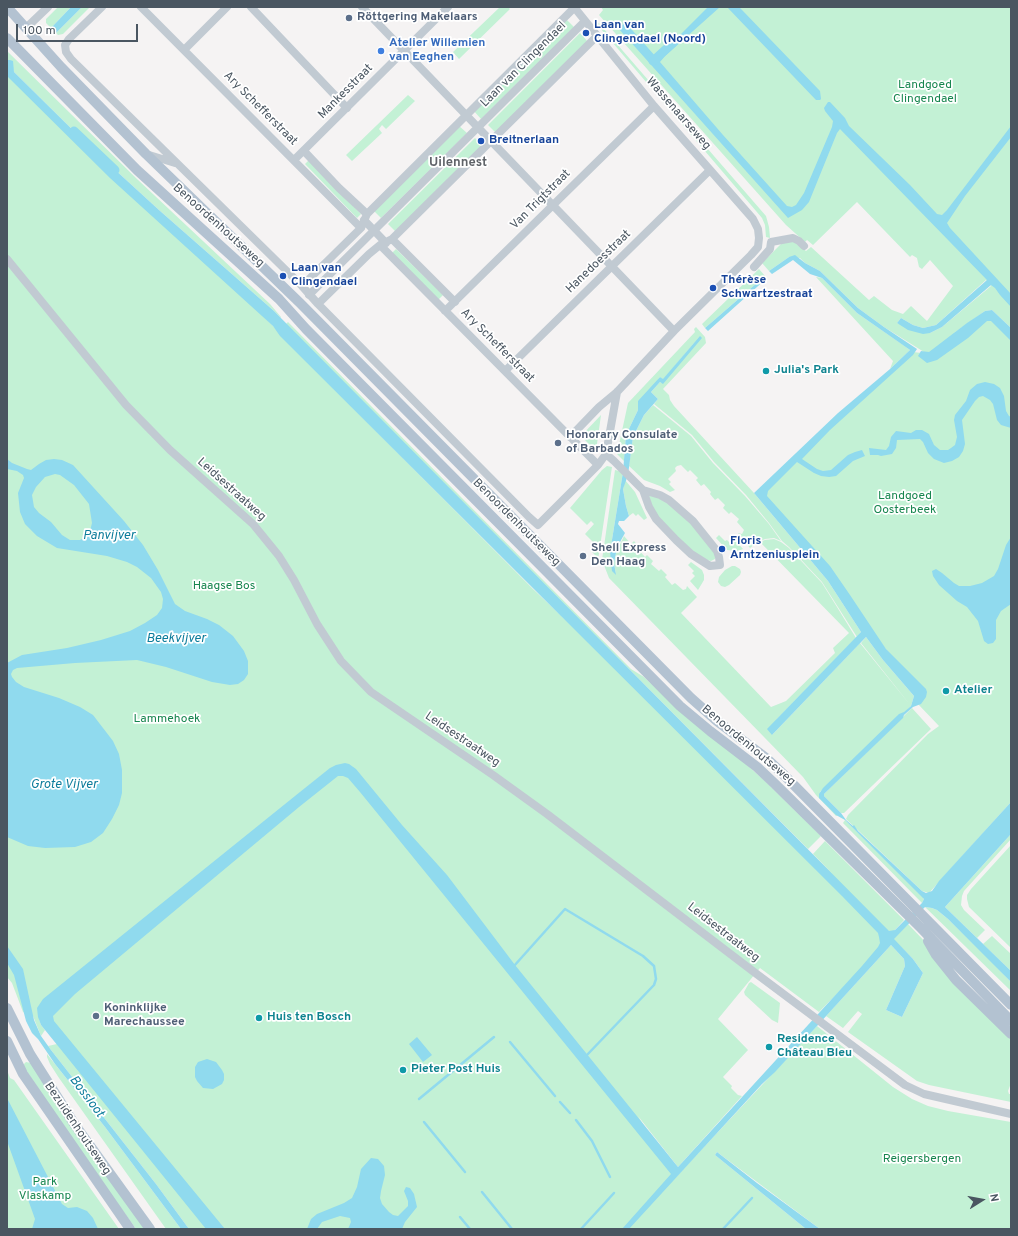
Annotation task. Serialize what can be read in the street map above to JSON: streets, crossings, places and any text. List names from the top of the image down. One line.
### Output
{"streets":{"main road":["Benoordenhoutseweg","Bezuidenhoutseweg"],"street":["Laan van Clingendael","Mankesstraat","Ary Schefferstraat","Wassenaarseweg","Van Trigtstraat","Hanedoesstraat","Leidsestraatweg"]},"crossings":[["Laan van Clingendael","Ary Schefferstraat"],["Laan van Clingendael","Wassenaarseweg"],["Laan van Clingendael","Benoordenhoutseweg"],["Mankesstraat","Ary Schefferstraat"],["Ary Schefferstraat","Van Trigtstraat"],["Ary Schefferstraat","Benoordenhoutseweg"],["Ary Schefferstraat","Hanedoesstraat"],["Wassenaarseweg","Van Trigtstraat"],["Wassenaarseweg","Hanedoesstraat"]],"districts":["Uilennest"],"water":["Panvijver","Beekvijver","Grote Vijver","Bossloot"],"parks":["Landgoed Clingendael","Landgoed Oosterbeek","Haagse Bos","Lammehoek","Reigersbergen","Park Vlaskamp"],"places":["Röttgering Makelaars","Laan van Clingendael (Noord)","Atelier Willemien van Eeghen","Breitnerlaan","Laan van Clingendael","Thérèse Schwartzestraat","Julia's Park","Honorary Consulate of Barbados","Floris Arntzeniusplein","Shell Express Den Haag","Atelier","Koninklijke Marechaussee","Huis ten Bosch","Residence Château Bleu","Pieter Post Huis"],"scale_bar":"100 m","north":"right"}
